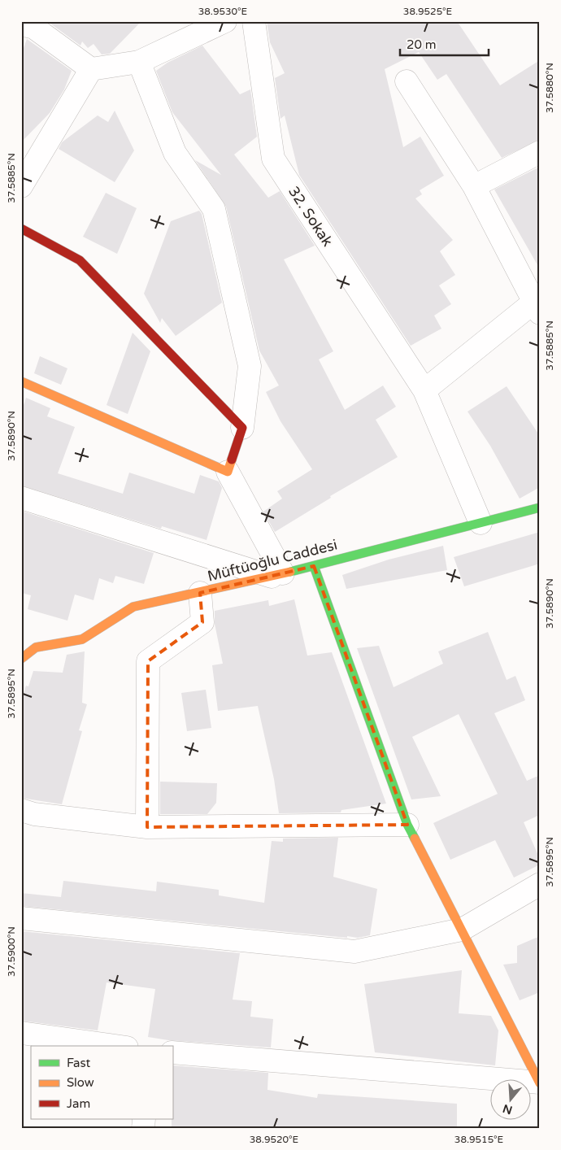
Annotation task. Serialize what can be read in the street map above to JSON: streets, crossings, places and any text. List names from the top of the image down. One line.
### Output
{"streets":{"street":["32. Sokak","Müftüoğlu Caddesi"]},"crossings":[["32. Sokak","Müftüoğlu Caddesi"]],"legend":["Fast","Slow","Jam"],"scale_bar":"20 m","north":"bottom","coordinates":["38.9530°E","38.9525°E","37.5880°N","37.5885°N","37.5890°N","37.5895°N","37.5900°N","38.9520°E","38.9515°E"]}
